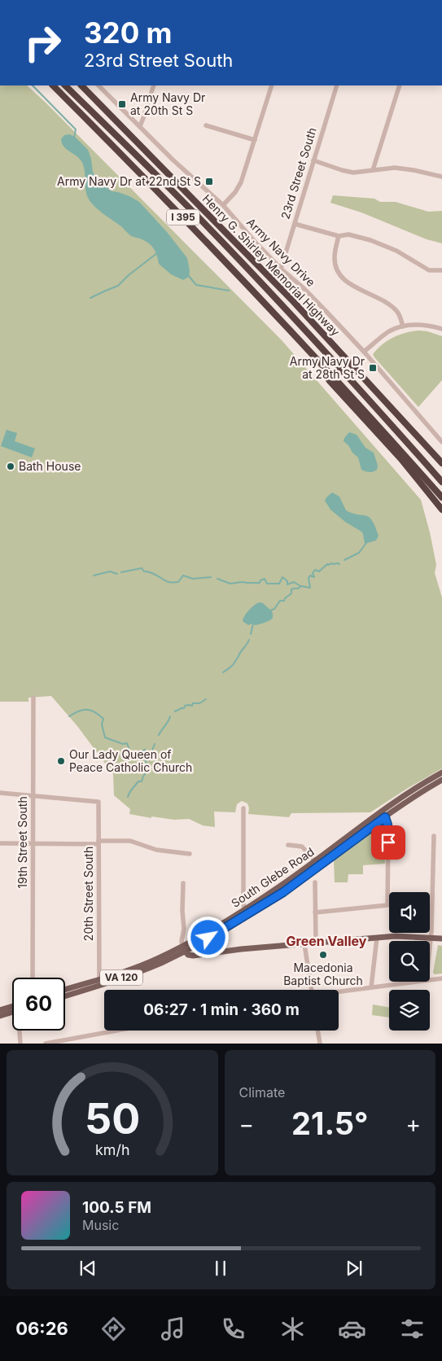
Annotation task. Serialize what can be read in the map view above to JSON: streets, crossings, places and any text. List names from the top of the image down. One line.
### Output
{"streets":{"highway":["I 395","Henry G. Shirley Memorial Highway"],"main road":["South Glebe Road","VA 120"],"street":["23rd Street South","Army Navy Drive","19th Street South","20th Street South"]},"crossings":[["23rd Street South","Army Navy Drive"],["19th Street South","20th Street South"],["South Glebe Road","20th Street South"]],"districts":["Green Valley"],"places":{"transit":["Army Navy Dr at 20th St S","Army Navy Dr at 22nd St S","Army Navy Dr at 28th St S"],"other":["Bath House","Our Lady Queen of Peace Catholic Church","Macedonia Baptist Church"]},"page":{"turn":["320 m","23rd Street South"],"limit":"60","trip":"06:27 · 1 min · 360 m","tile":"Climate","heat":["−","21.5°","+"],"song":["100.5 FM","Music"],"tabs":"06:26","gauge":["50","km/h"]}}
